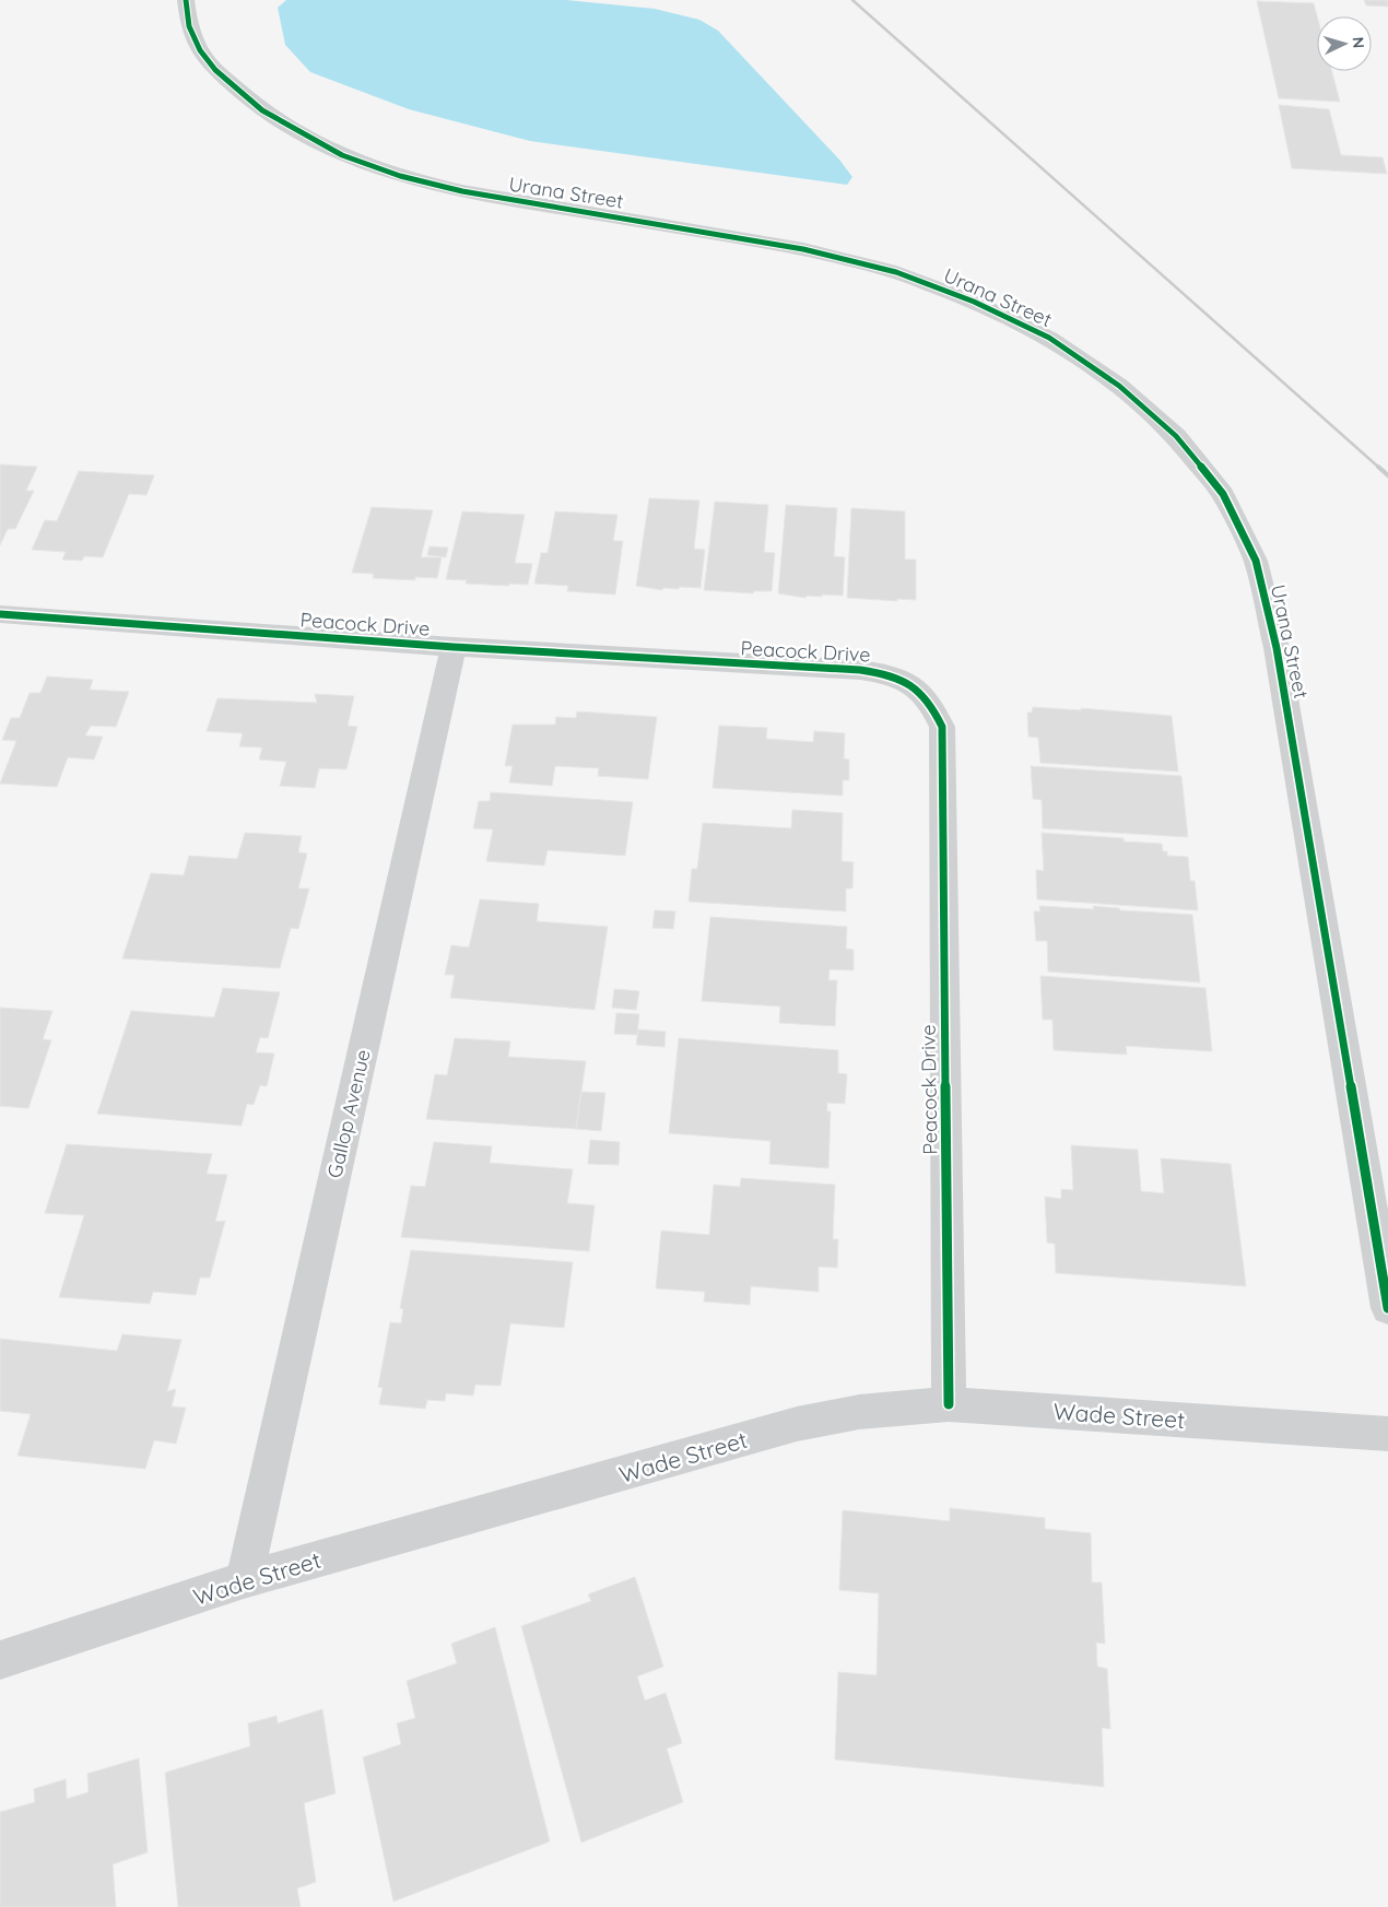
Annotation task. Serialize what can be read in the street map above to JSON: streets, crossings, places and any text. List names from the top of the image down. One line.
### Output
{"streets":{"street":["Urana Street","Peacock Drive","Gallop Avenue","Wade Street"]},"crossings":[["Peacock Drive","Gallop Avenue"],["Peacock Drive","Wade Street"],["Gallop Avenue","Wade Street"]],"north":"right"}
